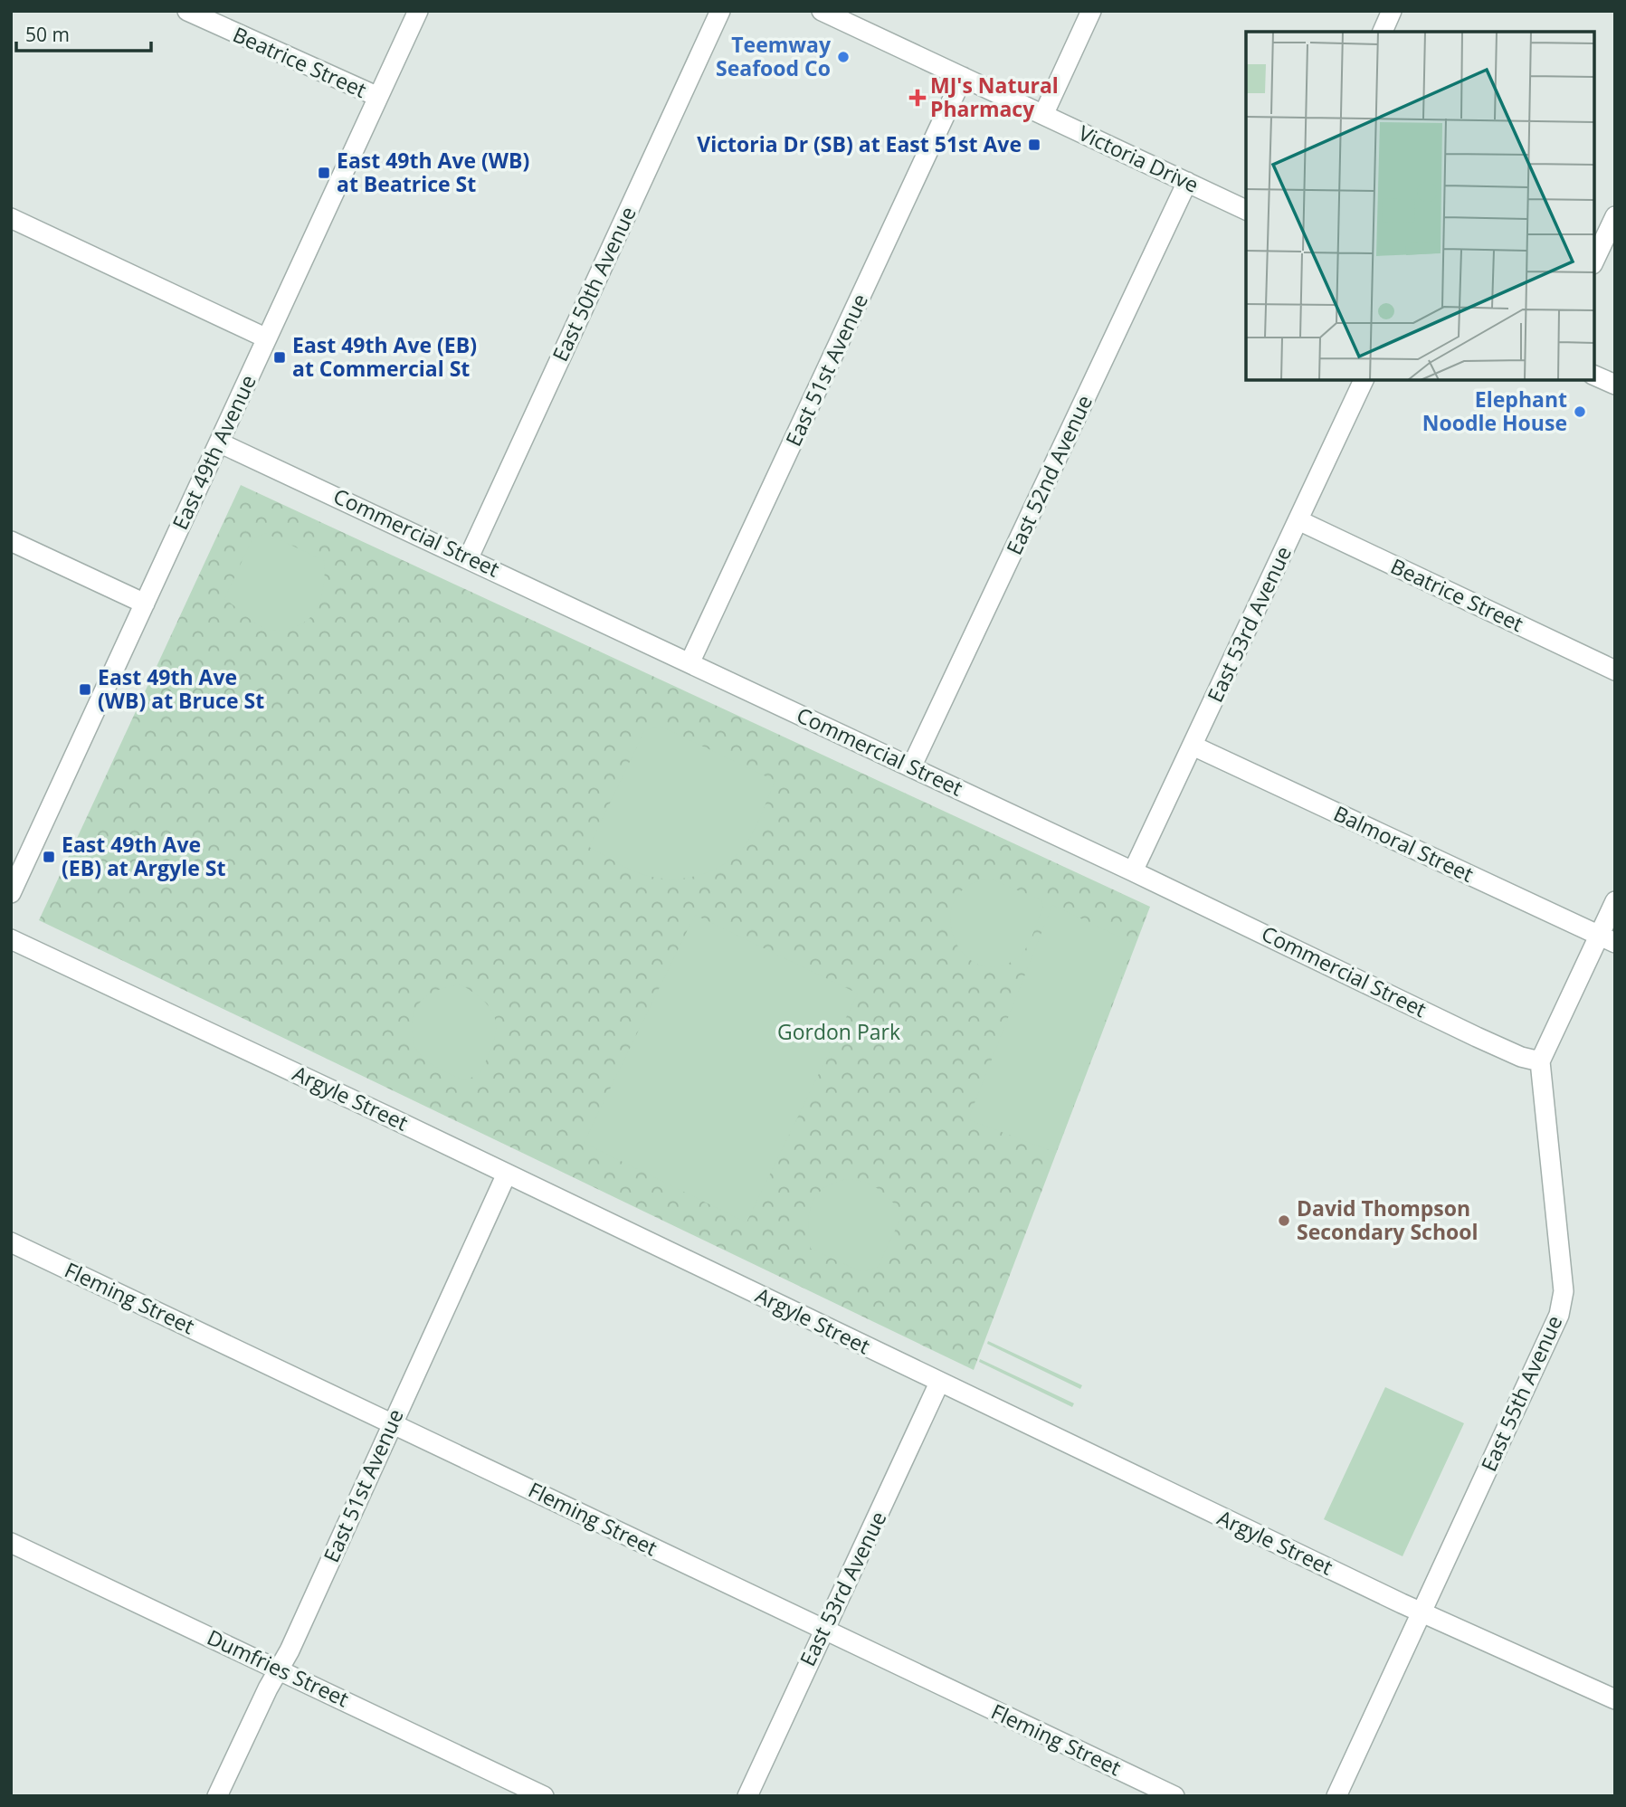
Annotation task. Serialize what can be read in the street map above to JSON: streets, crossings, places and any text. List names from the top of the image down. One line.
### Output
{"streets":{"street":["Beatrice Street","Victoria Drive","East 50th Avenue","East 51st Avenue","East 49th Avenue","East 52nd Avenue","Commercial Street","East 53rd Avenue","Balmoral Street","Argyle Street","Fleming Street","East 55th Avenue","Dumfries Street"]},"crossings":[["Beatrice Street","East 49th Avenue"],["Beatrice Street","East 53rd Avenue"],["Victoria Drive","East 51st Avenue"],["Victoria Drive","East 52nd Avenue"],["East 50th Avenue","Commercial Street"],["East 51st Avenue","Commercial Street"],["East 51st Avenue","Argyle Street"],["East 51st Avenue","Fleming Street"],["East 51st Avenue","Dumfries Street"],["East 49th Avenue","Commercial Street"],["East 52nd Avenue","Commercial Street"],["Commercial Street","East 53rd Avenue"],["Commercial Street","East 55th Avenue"],["East 53rd Avenue","Balmoral Street"],["East 53rd Avenue","Argyle Street"],["East 53rd Avenue","Fleming Street"],["Argyle Street","East 55th Avenue"]],"parks":["Gordon Park"],"places":{"other":["Teemway Seafood Co","Elephant Noodle House","David Thompson Secondary School"],"health":["MJ's Natural Pharmacy"],"transit":["Victoria Dr (SB) at East 51st Ave","East 49th Ave (WB) at Beatrice St","East 49th Ave (EB) at Commercial St","East 49th Ave (WB) at Bruce St","East 49th Ave (EB) at Argyle St"]},"scale_bar":"50 m"}
